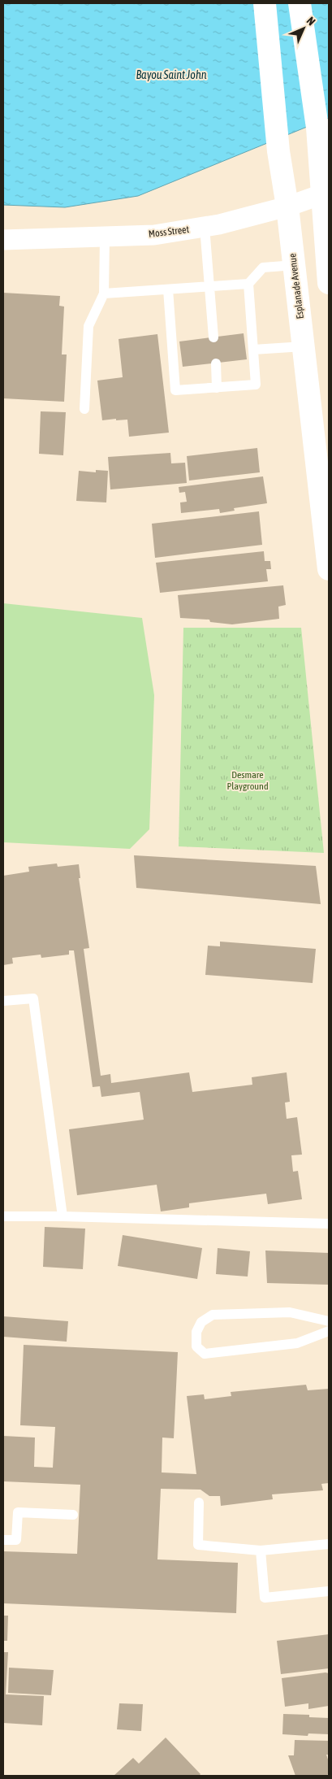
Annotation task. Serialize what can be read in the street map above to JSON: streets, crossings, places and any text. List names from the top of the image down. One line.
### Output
{"streets":{"street":["Moss Street","Esplanade Avenue"]},"crossings":[["Moss Street","Esplanade Avenue"]],"water":["Bayou Saint John"],"parks":["Desmare Playground"],"north":"top right"}
